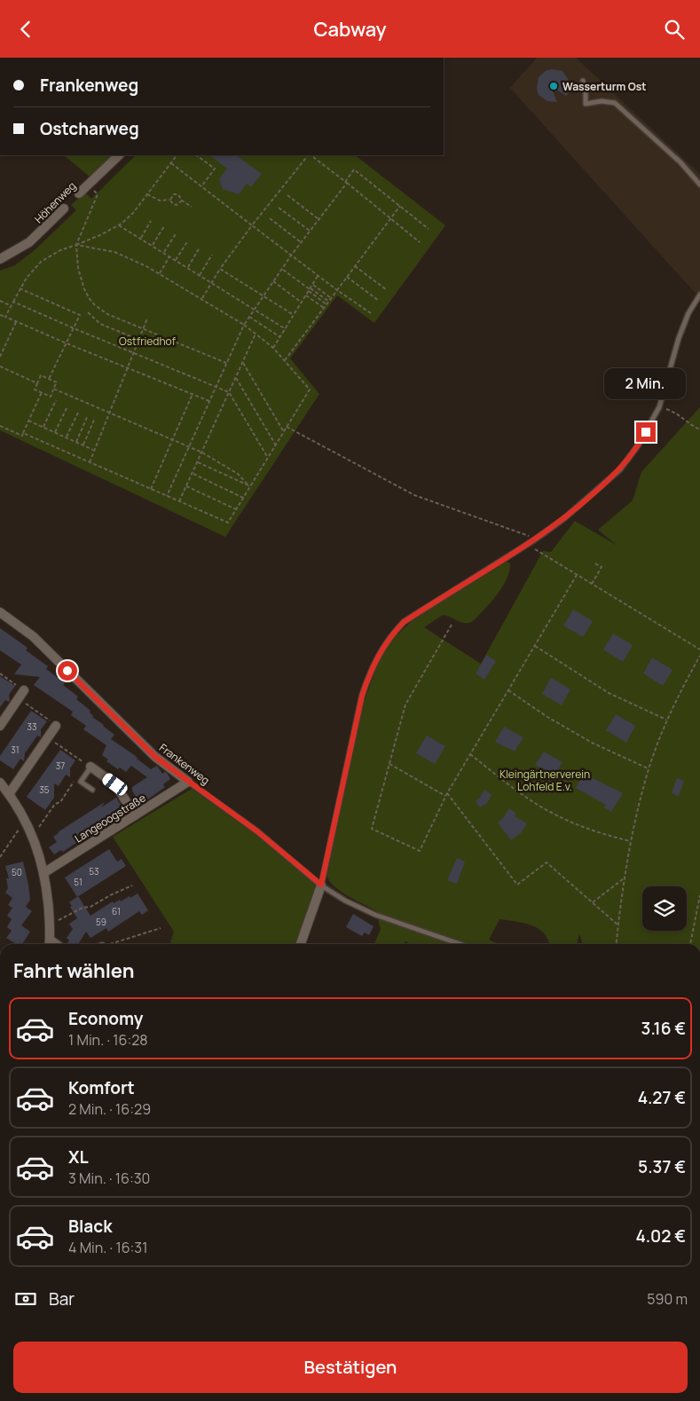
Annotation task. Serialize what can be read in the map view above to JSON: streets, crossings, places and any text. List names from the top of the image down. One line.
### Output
{"streets":{"street":["Höhenweg","Frankenweg","Langeoogstraße"]},"crossings":[["Frankenweg","Langeoogstraße"]],"parks":["Ostfriedhof","Kleingärtnerverein Lohfeld E.v."],"places":["Wasserturm Ost"],"house_numbers":["33","31","37","35","53","50","51","61","59"],"page":{"header":"Cabway","banner":["Frankenweg","Ostcharweg"],"bubble":"2 Min.","heading":"Fahrt wählen","list":[{"name":"Economy","note":"1 Min. · 16:28","value":"3.16 €"},{"name":"Komfort","note":"2 Min. · 16:29","value":"4.27 €"},{"name":"XL","note":"3 Min. · 16:30","value":"5.37 €"},{"name":"Black","note":"4 Min. · 16:31","value":"4.02 €"}],"pay":["Bar","590 m"],"buttons":"Bestätigen"}}
